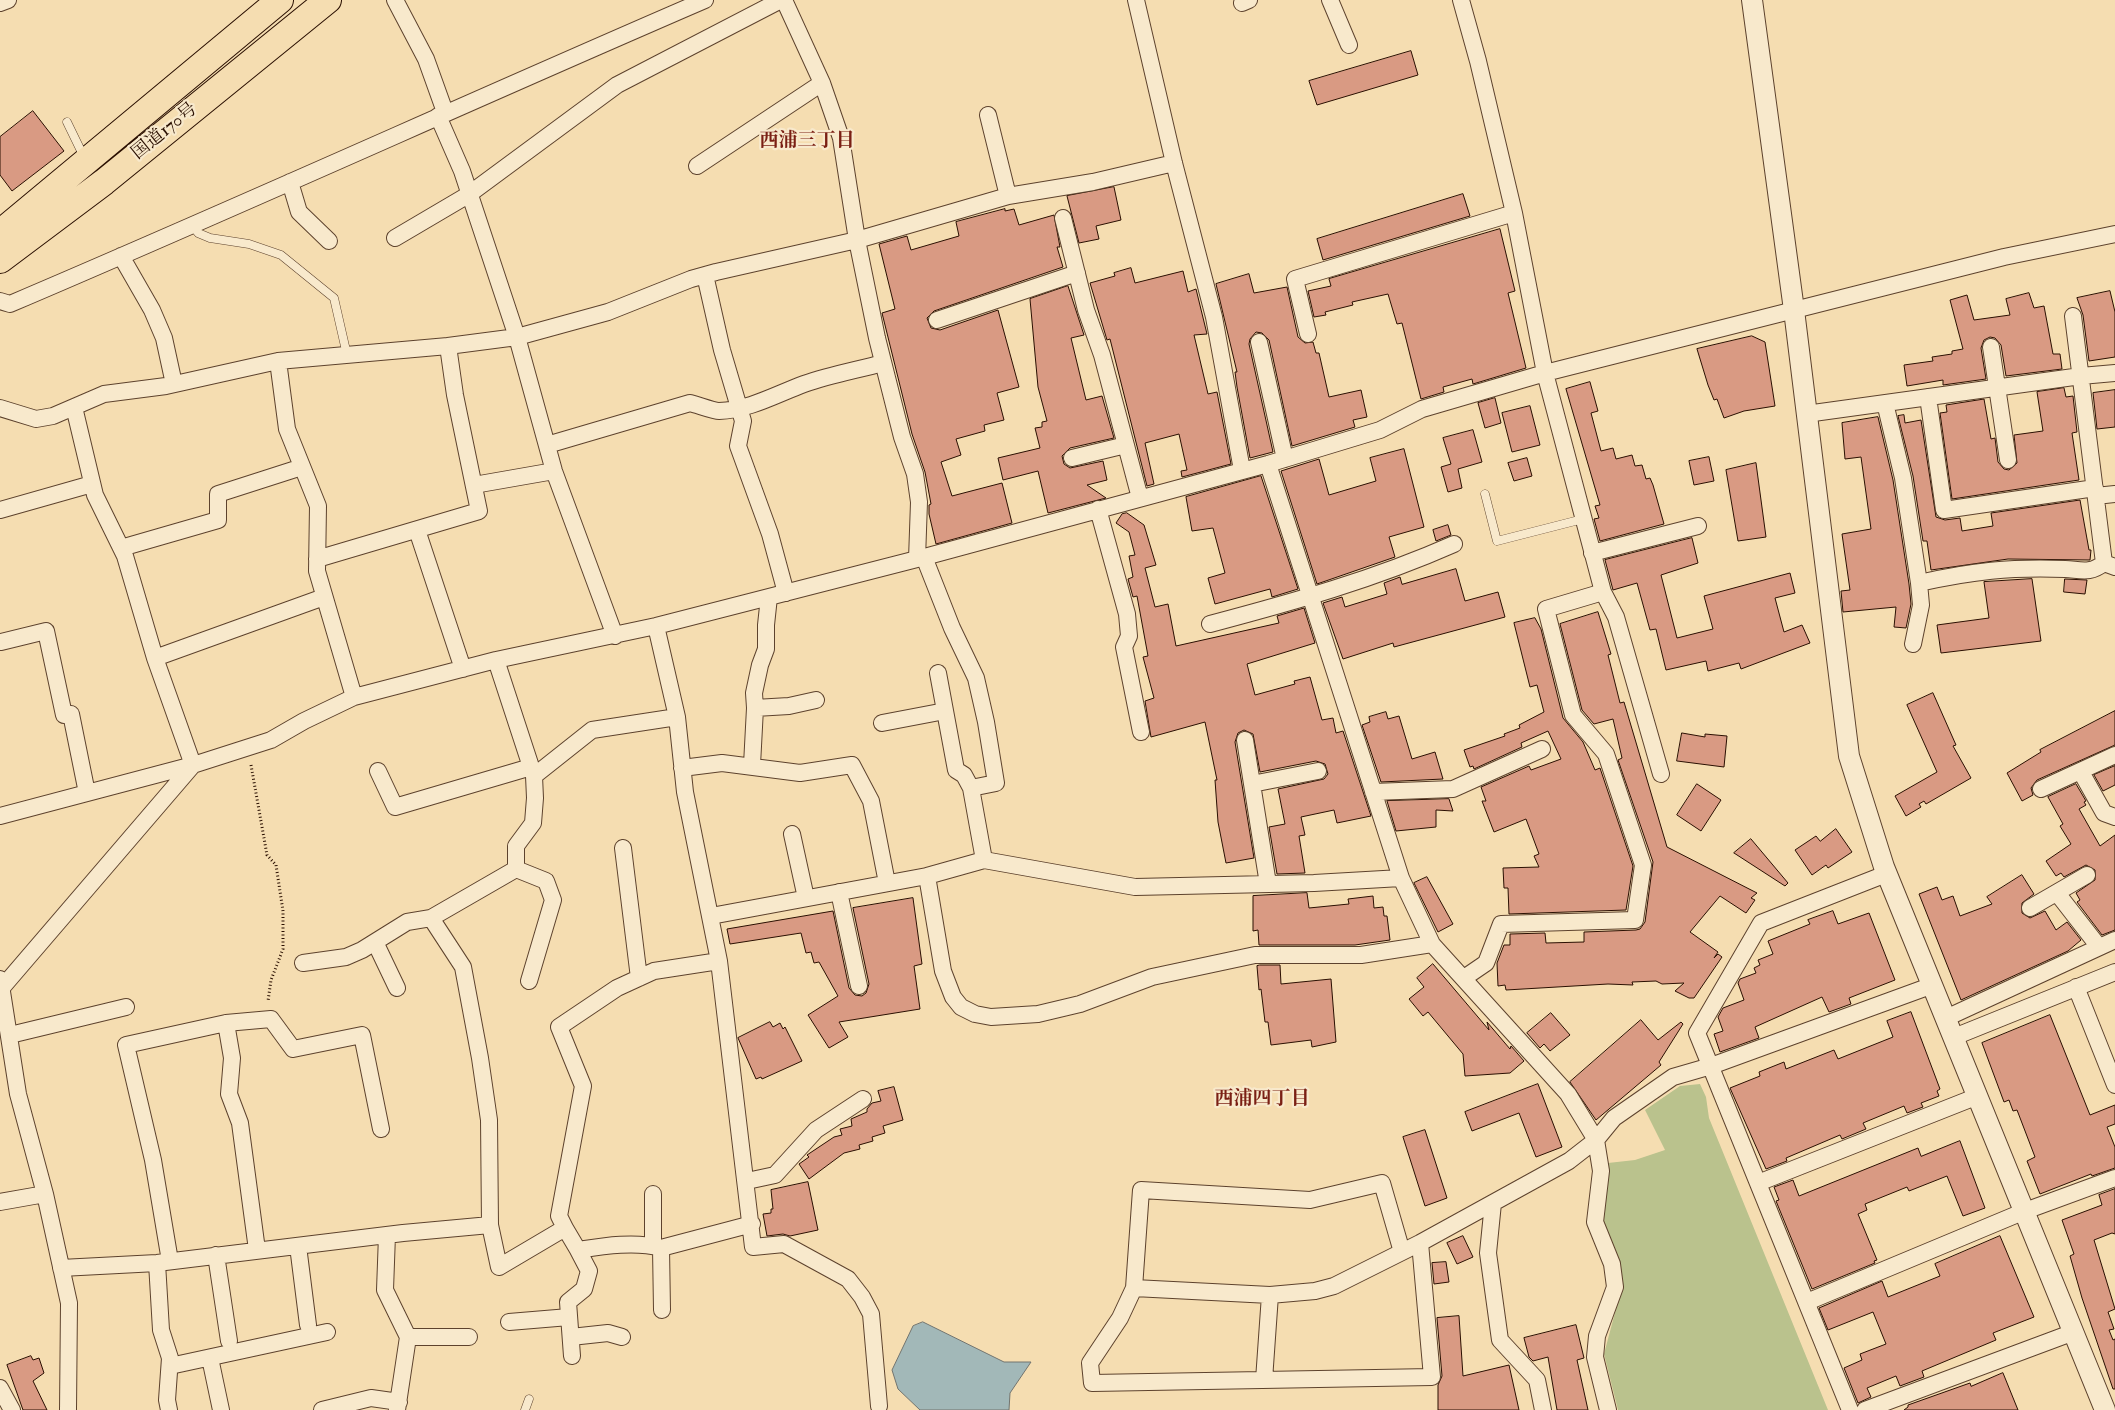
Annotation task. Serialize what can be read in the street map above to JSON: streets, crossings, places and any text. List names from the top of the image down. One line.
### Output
{"streets":{"highway":["国道170号"]},"districts":["西浦三丁目","西浦四丁目"]}
